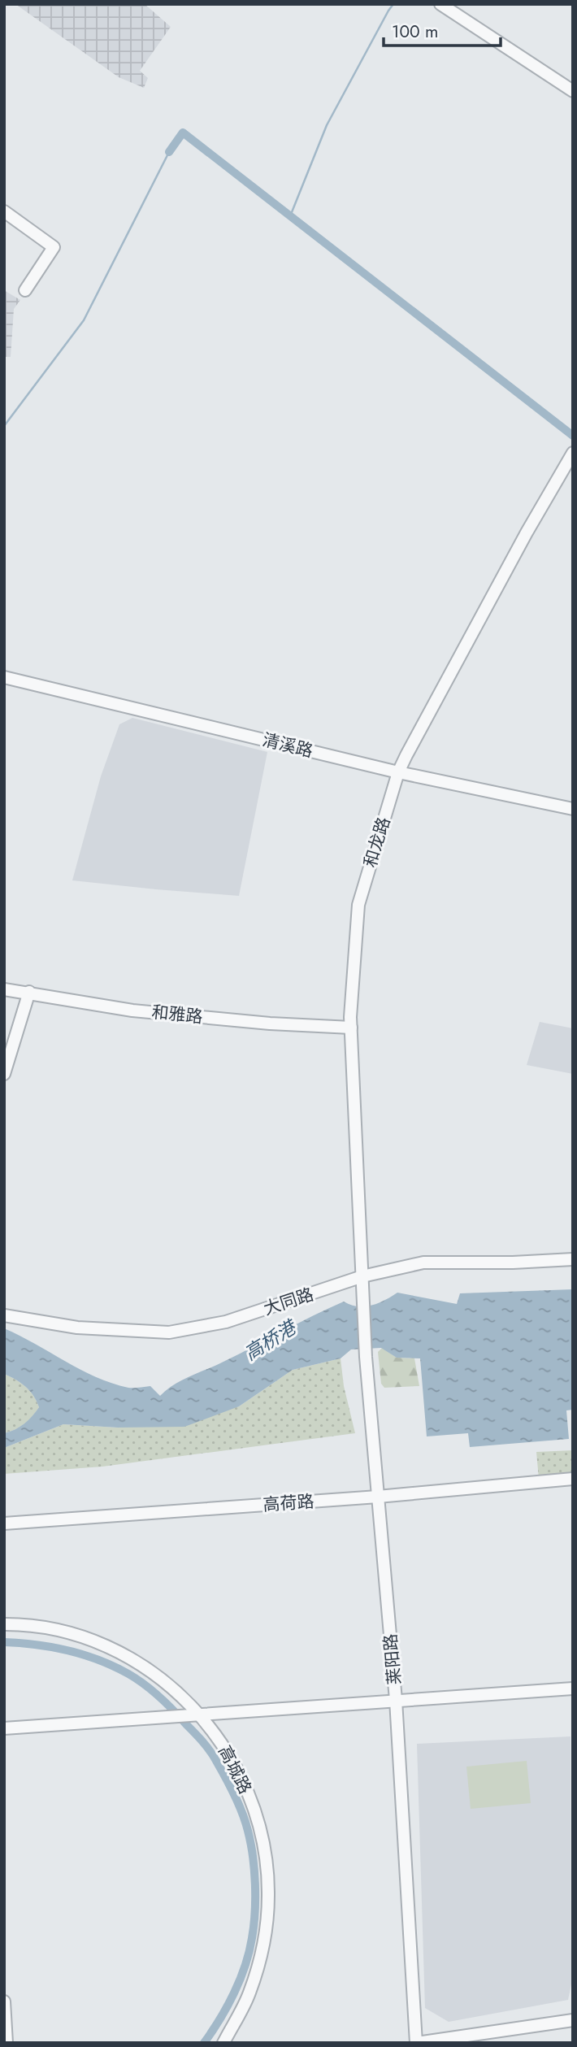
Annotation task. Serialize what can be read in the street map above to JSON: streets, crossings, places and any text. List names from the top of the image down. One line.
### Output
{"streets":{"street":["清溪路","和龙路","和雅路","大同路","高荷路","莱阳路","高城路"]},"crossings":[["清溪路","和龙路"],["和龙路","和雅路"],["和龙路","大同路"],["和龙路","莱阳路"],["大同路","莱阳路"],["高荷路","莱阳路"]],"water":["高桥港"],"scale_bar":"100 m"}
